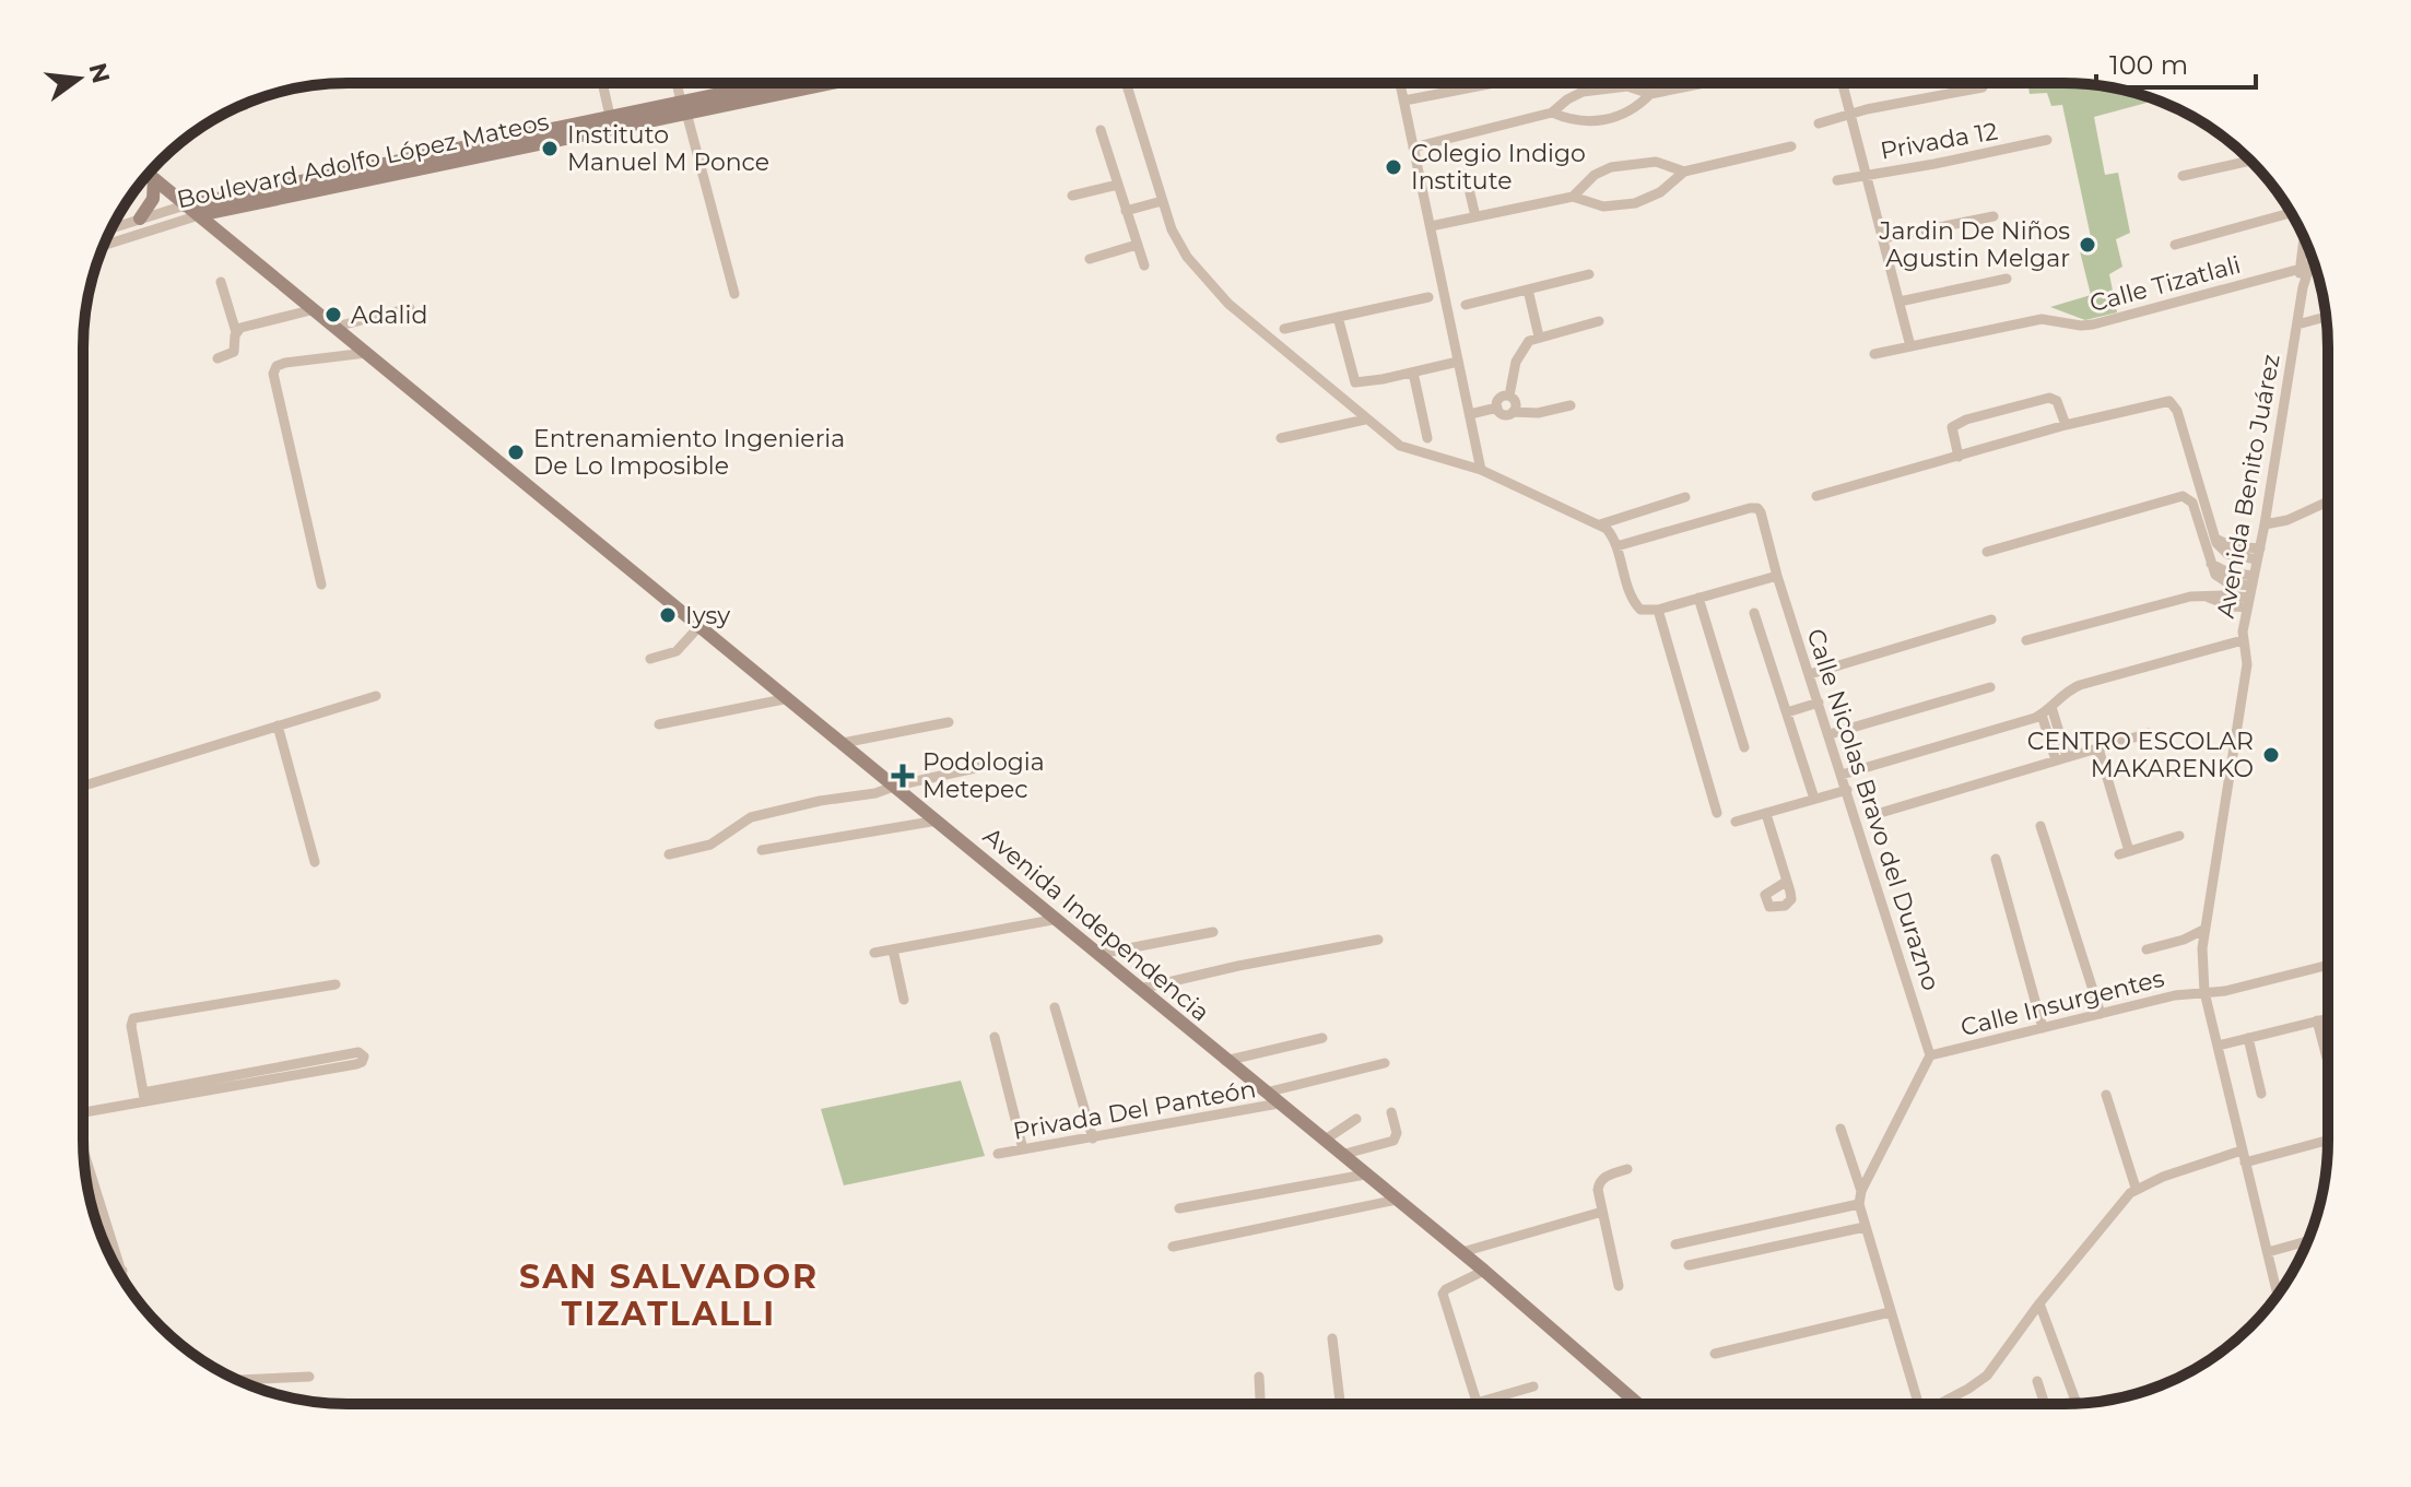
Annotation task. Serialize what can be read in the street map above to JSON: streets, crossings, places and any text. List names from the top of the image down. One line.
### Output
{"streets":{"street":["Privada 12","Boulevard Adolfo López Mateos","Calle Tizatlali","Avenida Benito Juárez","Calle Nicolas Bravo del Durazno","Avenida Independencia","Calle Insurgentes","Privada Del Panteón"]},"crossings":[["Boulevard Adolfo López Mateos","Avenida Independencia"],["Calle Tizatlali","Avenida Benito Juárez"],["Avenida Benito Juárez","Calle Insurgentes"],["Calle Nicolas Bravo del Durazno","Calle Insurgentes"],["Avenida Independencia","Privada Del Panteón"]],"districts":["SAN SALVADOR TIZATLALLI"],"places":{"other":["Instituto Manuel M Ponce","Colegio Indigo Institute","Jardin De Niños Agustin Melgar","Adalid","Entrenamiento Ingenieria De Lo Imposible","Iysy","CENTRO ESCOLAR MAKARENKO"],"health":["Podologia Metepec"]},"scale_bar":"100 m","north":"right"}
